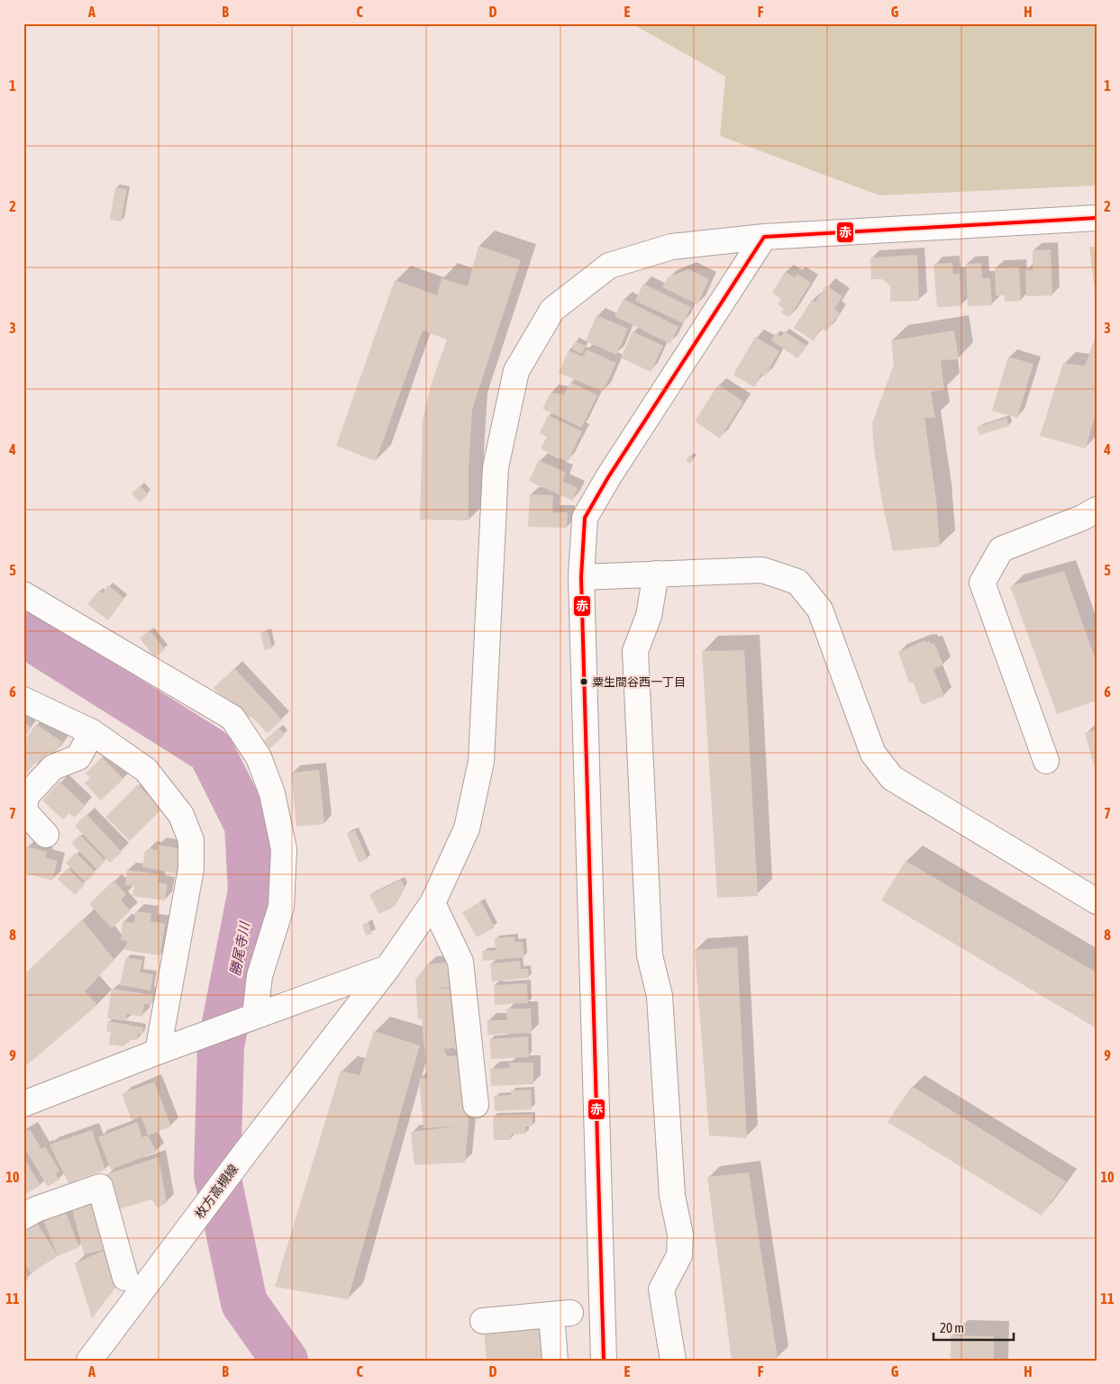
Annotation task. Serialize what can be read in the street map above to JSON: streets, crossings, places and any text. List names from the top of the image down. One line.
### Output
{"streets":{"street":["枚方高槻線"]},"water":["勝尾寺川"],"places":["粟生間谷西一丁目"],"lines":["transit line 赤"],"scale_bar":"20 m","grid":{"columns":["A","B","C","D","E","F","G","H"],"rows":["1","2","3","4","5","6","7","8","9","10","11"]}}
